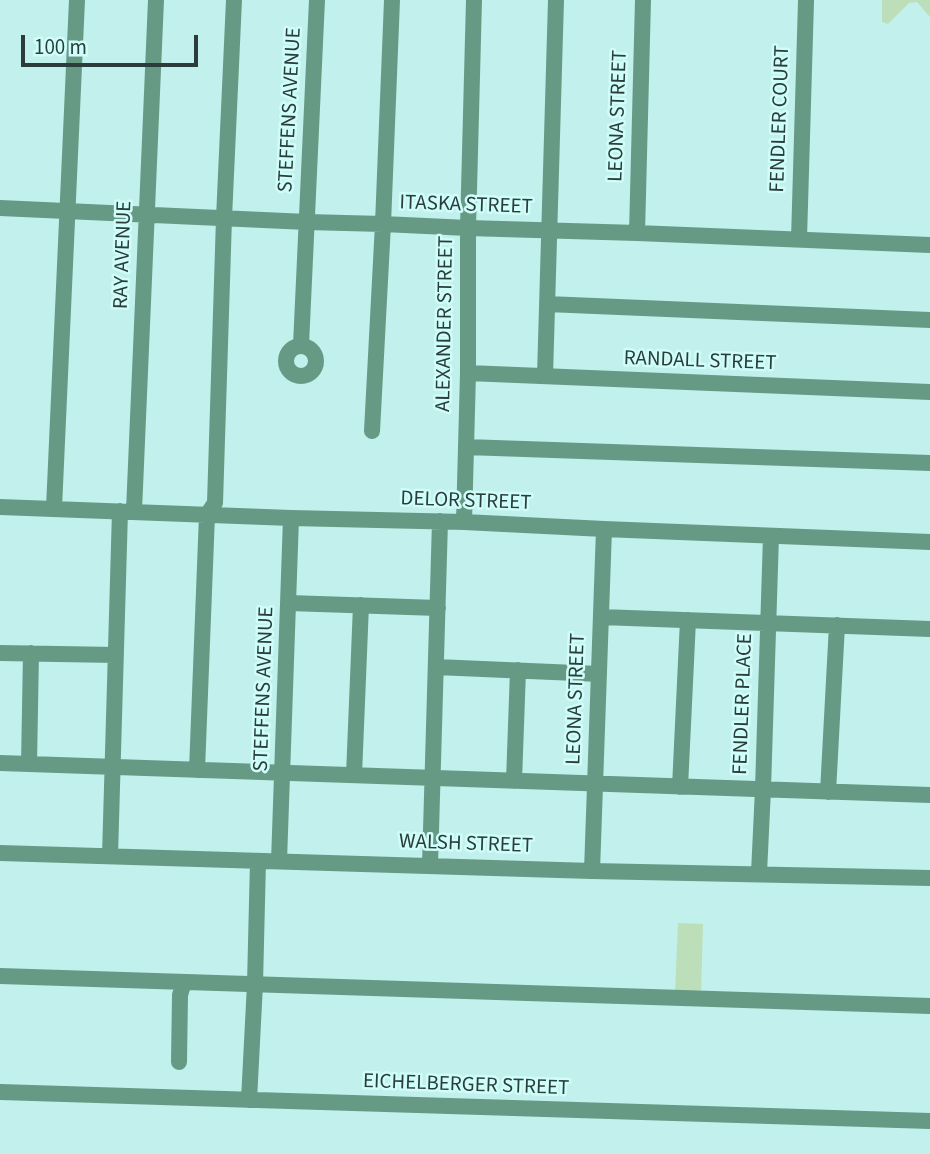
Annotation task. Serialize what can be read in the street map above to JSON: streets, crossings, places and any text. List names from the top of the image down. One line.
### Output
{"streets":{"street":["STEFFENS AVENUE","LEONA STREET","FENDLER COURT","ITASKA STREET","RAY AVENUE","ALEXANDER STREET","RANDALL STREET","DELOR STREET","FENDLER PLACE","WALSH STREET","EICHELBERGER STREET"]},"crossings":[["STEFFENS AVENUE","ITASKA STREET"],["STEFFENS AVENUE","DELOR STREET"],["STEFFENS AVENUE","WALSH STREET"],["LEONA STREET","ITASKA STREET"],["LEONA STREET","DELOR STREET"],["LEONA STREET","WALSH STREET"],["FENDLER COURT","ITASKA STREET"],["ITASKA STREET","RAY AVENUE"],["ITASKA STREET","ALEXANDER STREET"],["RAY AVENUE","DELOR STREET"],["RAY AVENUE","WALSH STREET"],["ALEXANDER STREET","RANDALL STREET"],["ALEXANDER STREET","DELOR STREET"],["DELOR STREET","FENDLER PLACE"],["FENDLER PLACE","WALSH STREET"]],"scale_bar":"100 m"}
